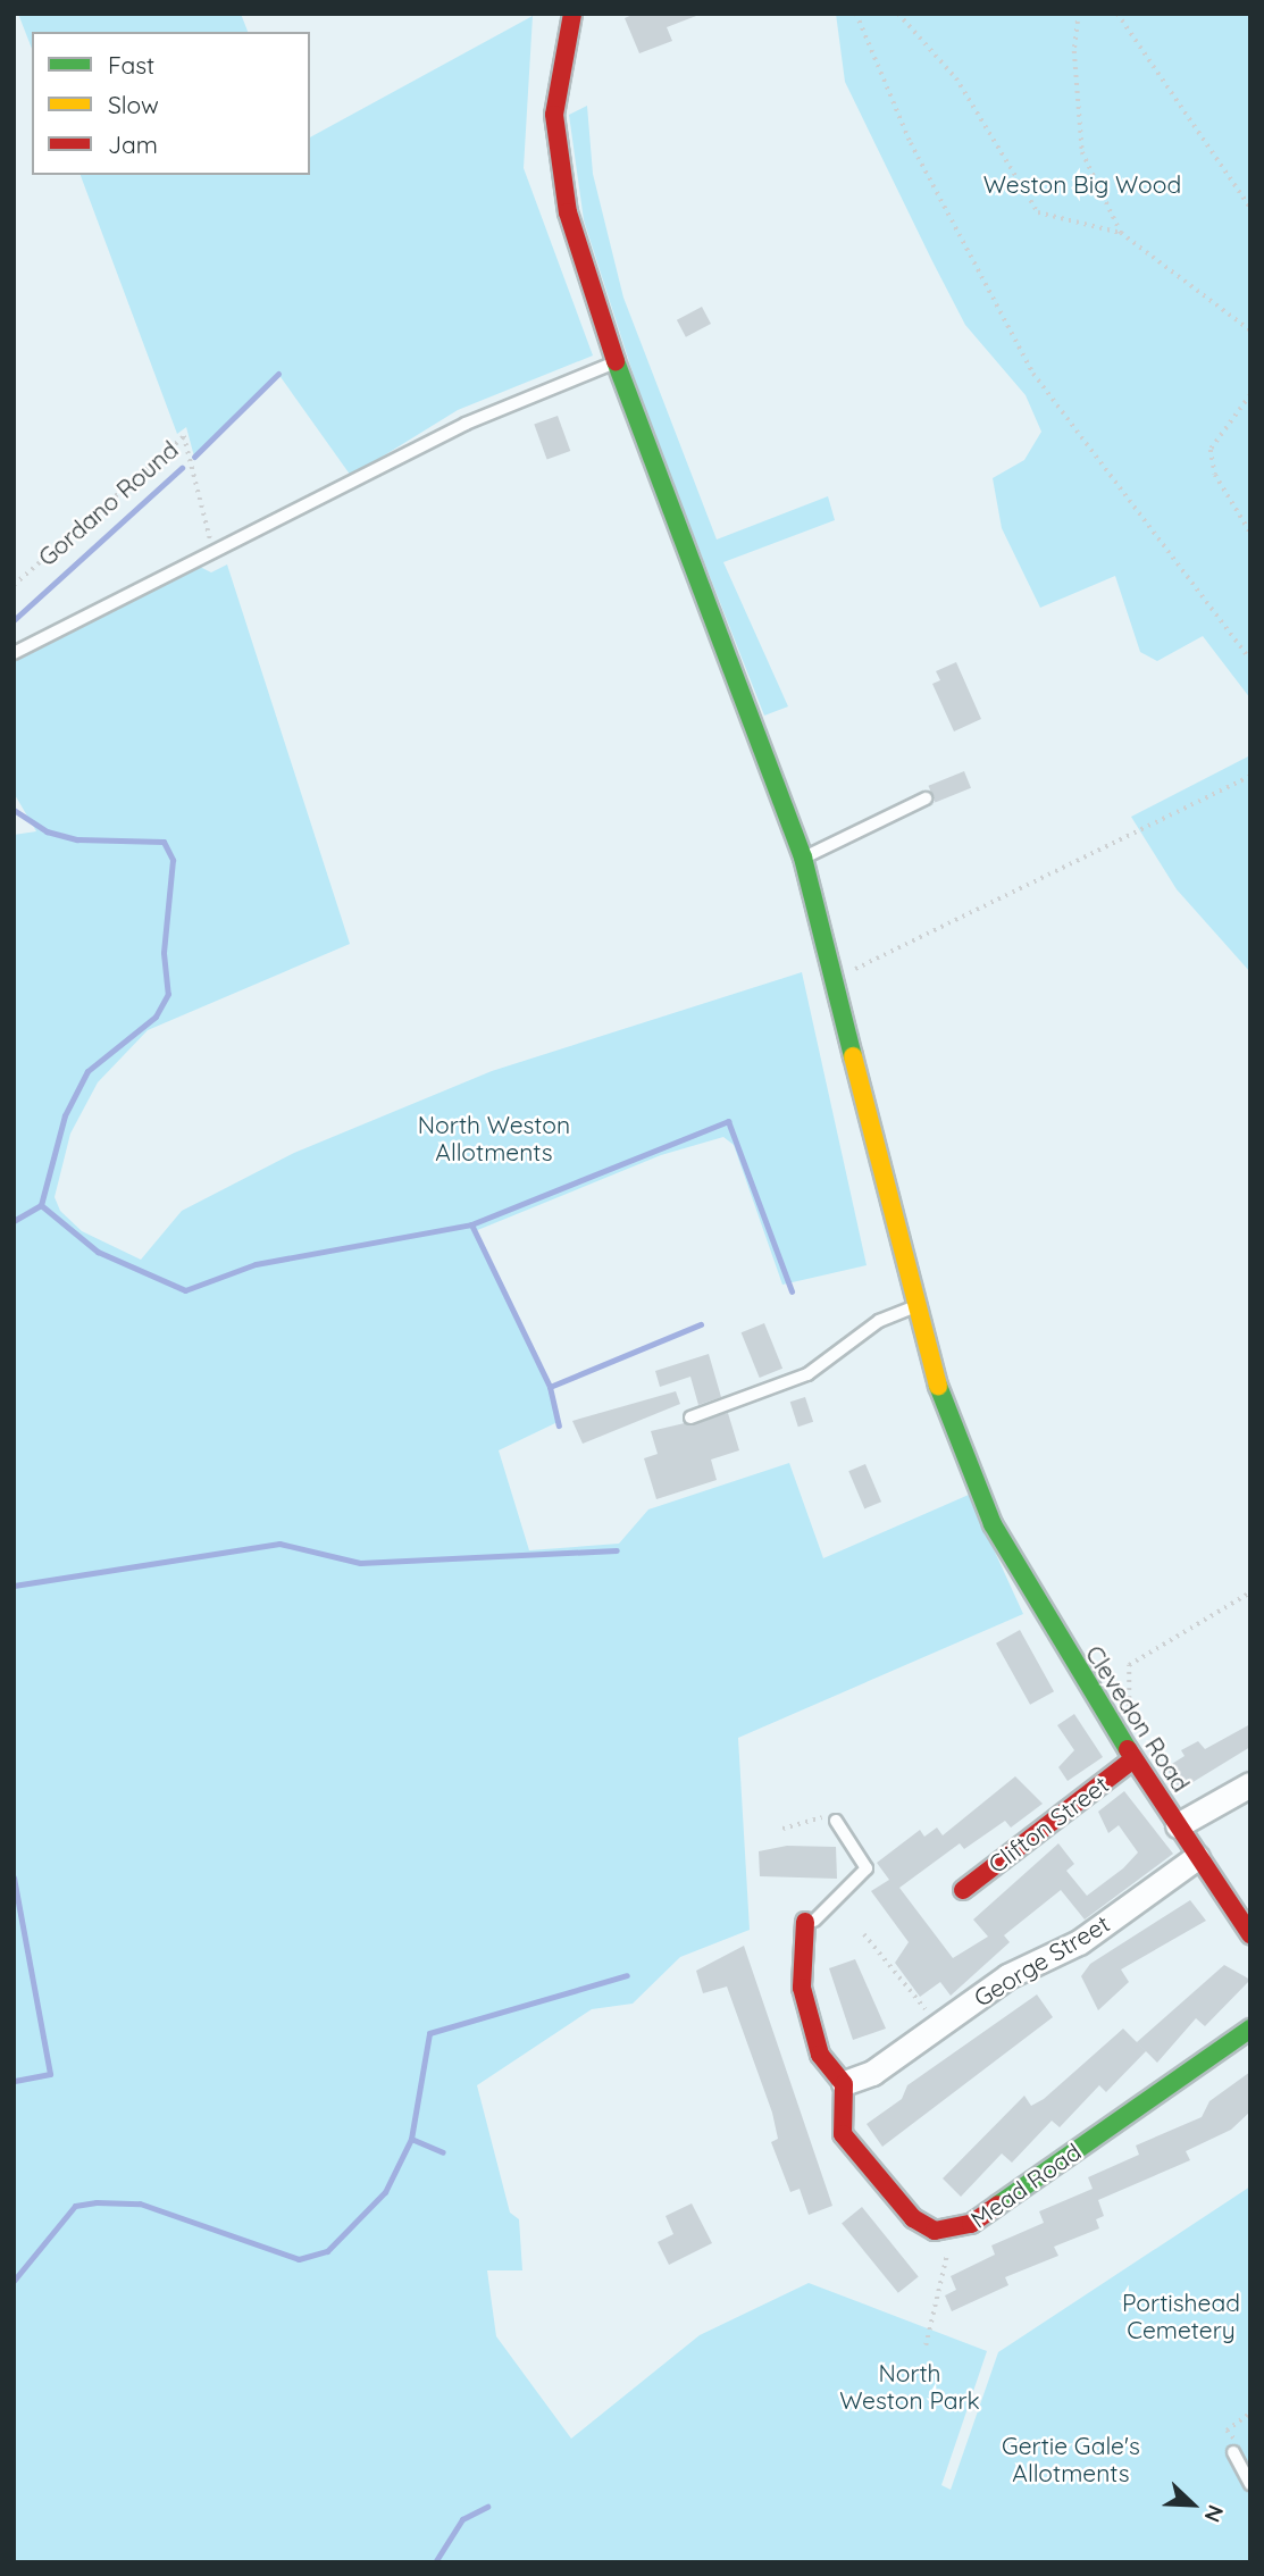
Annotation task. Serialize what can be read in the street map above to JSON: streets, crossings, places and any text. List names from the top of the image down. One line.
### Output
{"streets":{"main road":["Clevedon Road","Clifton Street","Mead Road"],"street":["George Street"],"path":["Gordano Round"]},"crossings":[["Clevedon Road","Clifton Street"],["Clevedon Road","George Street"],["George Street","Mead Road"]],"parks":["Weston Big Wood","North Weston Allotments","Portishead Cemetery","North Weston Park","Gertie Gale's Allotments"],"legend":["Fast","Slow","Jam"],"north":"bottom right"}
